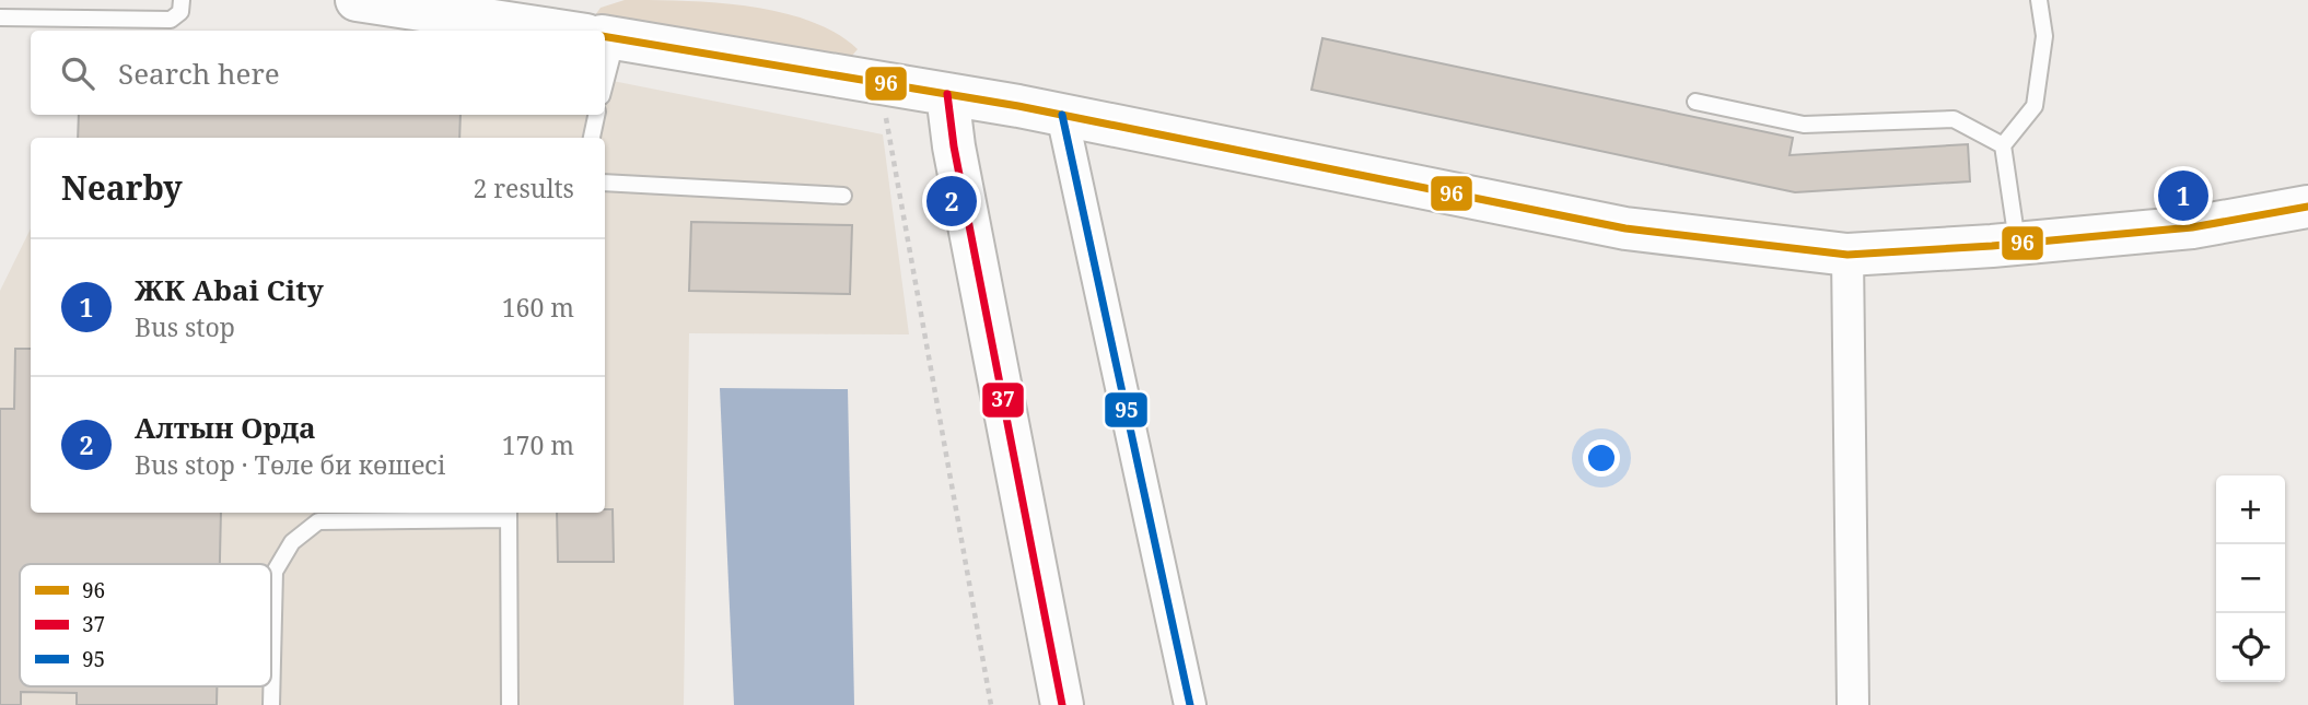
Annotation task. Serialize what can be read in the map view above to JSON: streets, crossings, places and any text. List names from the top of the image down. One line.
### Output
{"lines":["transit line 96","transit line 37","transit line 95"],"legend":["96","37","95"],"page":{"search":"Search here","heading":["Nearby","2 results"],"pins":["1","2"],"list":[{"mark":"1","name":"ЖК Abai City","note":"Bus stop","value":"160 m"},{"mark":"2","name":"Алтын Орда","note":"Bus stop · Төле би көшесі","value":"170 m"}],"map_buttons":["+","−"]}}
